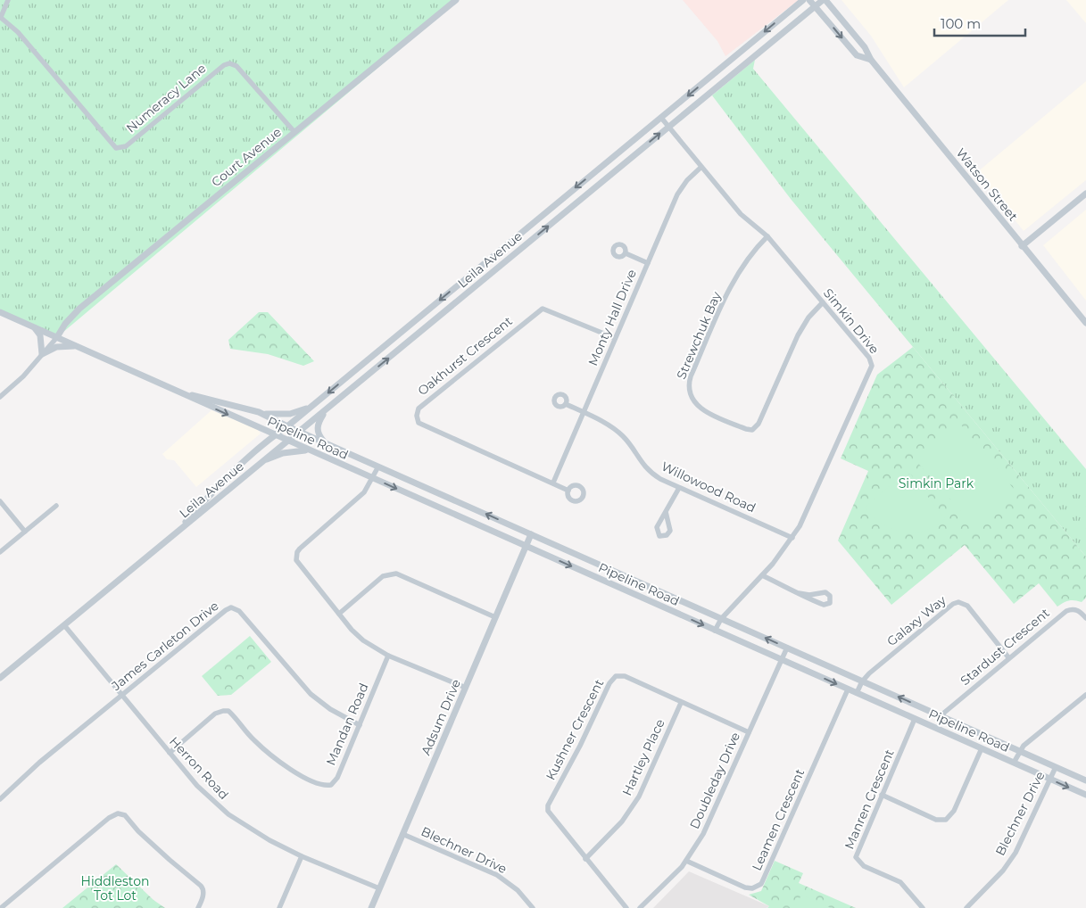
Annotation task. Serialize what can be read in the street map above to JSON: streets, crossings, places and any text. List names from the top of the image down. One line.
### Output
{"streets":{"street":["Numeracy Lane","Court Avenue","Watson Street","Leila Avenue","Monty Hall Drive","Simkin Drive","Strewchuk Bay","Oakhurst Crescent","Pipeline Road","Willowood Road","Galaxy Way","James Carleton Drive","Stardust Crescent","Adsum Drive","Mandan Road","Kushner Crescent","Hartley Place","Herron Road","Doubleday Drive","Manren Crescent","Blechner Drive","Leamen Crescent"]},"crossings":[["Numeracy Lane","Court Avenue"],["Court Avenue","Pipeline Road"],["Watson Street","Leila Avenue"],["Leila Avenue","Simkin Drive"],["Leila Avenue","Pipeline Road"],["Leila Avenue","Herron Road"],["Monty Hall Drive","Simkin Drive"],["Monty Hall Drive","Oakhurst Crescent"],["Monty Hall Drive","Willowood Road"],["Simkin Drive","Strewchuk Bay"],["Simkin Drive","Pipeline Road"],["Simkin Drive","Willowood Road"],["Pipeline Road","Galaxy Way"],["Pipeline Road","Stardust Crescent"],["Pipeline Road","Adsum Drive"],["Pipeline Road","Doubleday Drive"],["Pipeline Road","Manren Crescent"],["Pipeline Road","Blechner Drive"],["Pipeline Road","Leamen Crescent"],["Galaxy Way","Stardust Crescent"],["James Carleton Drive","Mandan Road"],["James Carleton Drive","Herron Road"],["Adsum Drive","Herron Road"],["Adsum Drive","Blechner Drive"],["Mandan Road","Herron Road"],["Kushner Crescent","Hartley Place"],["Kushner Crescent","Doubleday Drive"],["Doubleday Drive","Leamen Crescent"]],"parks":["Simkin Park","Hiddleston Tot Lot"],"scale_bar":"100 m"}
